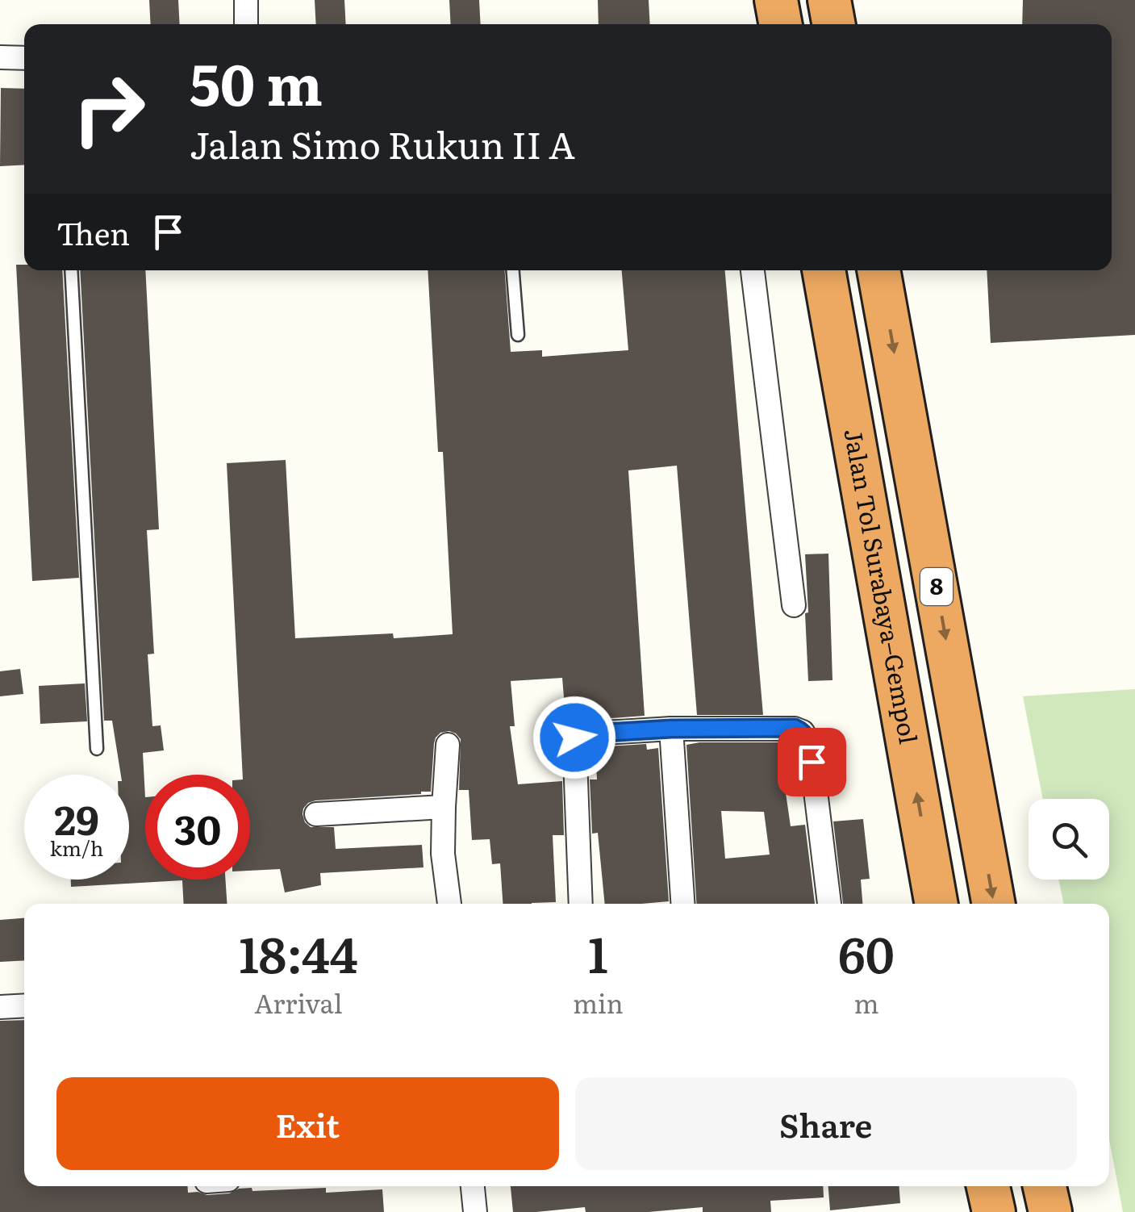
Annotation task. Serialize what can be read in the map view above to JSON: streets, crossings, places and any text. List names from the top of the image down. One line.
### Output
{"streets":{"highway":["8","Jalan Tol Surabaya–Gempol"]},"page":{"turn":["50 m","Jalan Simo Rukun II A"],"then":"Then","speed":"29 km/h","limit":"30","eta":["18:44","Arrival","1","min","60","m"],"buttons":["Exit","Share"]}}
